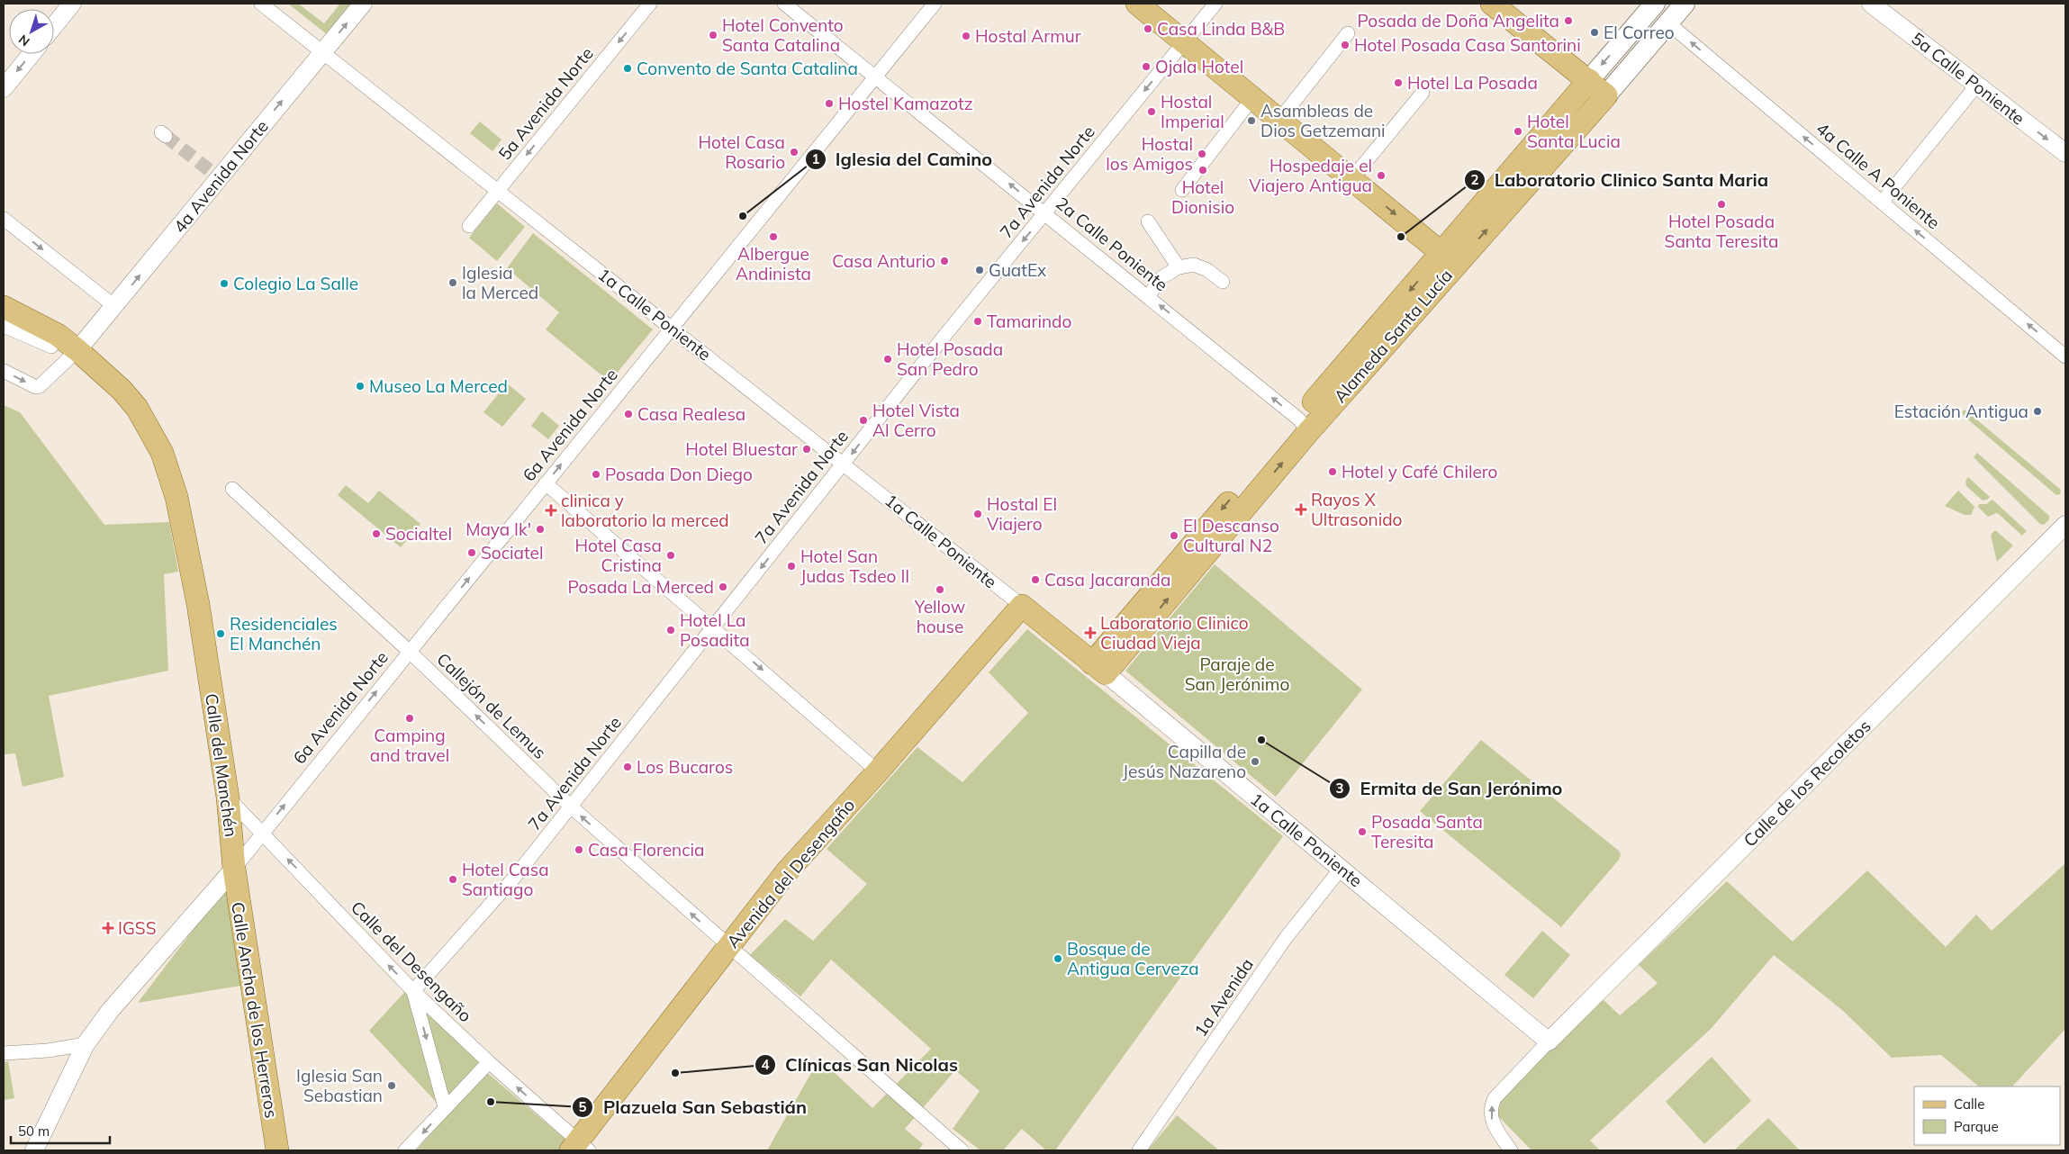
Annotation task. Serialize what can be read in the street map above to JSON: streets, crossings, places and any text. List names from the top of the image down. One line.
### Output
{"streets":{"main road":["1a Calle Poniente","Alameda Santa Lucía","Calle del Manchén","Avenida del Desengaño","Calle Ancha de los Herreros"],"street":["5a Calle Poniente","5a Avenida Norte","4a Calle A Poniente","4a Avenida Norte","7a Avenida Norte","2a Calle Poniente","6a Avenida Norte","Callejón de Lemus","Calle de los Recoletos","Calle del Desengaño","1a Avenida"]},"crossings":[["5a Avenida Norte","1a Calle Poniente"],["4a Calle A Poniente","Alameda Santa Lucía"],["4a Avenida Norte","1a Calle Poniente"],["4a Avenida Norte","Calle del Manchén"],["7a Avenida Norte","2a Calle Poniente"],["7a Avenida Norte","1a Calle Poniente"],["7a Avenida Norte","Callejón de Lemus"],["7a Avenida Norte","Calle del Desengaño"],["2a Calle Poniente","Alameda Santa Lucía"],["2a Calle Poniente","6a Avenida Norte"],["1a Calle Poniente","Alameda Santa Lucía"],["1a Calle Poniente","6a Avenida Norte"],["1a Calle Poniente","Calle de los Recoletos"],["1a Calle Poniente","Avenida del Desengaño"],["1a Calle Poniente","1a Avenida"],["6a Avenida Norte","Callejón de Lemus"],["6a Avenida Norte","Calle del Manchén"],["6a Avenida Norte","Calle del Desengaño"],["6a Avenida Norte","Calle Ancha de los Herreros"],["Callejón de Lemus","Avenida del Desengaño"],["Calle del Manchén","Calle del Desengaño"],["Calle del Manchén","Calle Ancha de los Herreros"],["Avenida del Desengaño","Calle del Desengaño"]],"one_way":["5a Calle Poniente","5a Avenida Norte","4a Calle A Poniente","4a Avenida Norte","7a Avenida Norte","2a Calle Poniente","6a Avenida Norte","Callejón de Lemus","Calle del Desengaño"],"parks":["Paraje de San Jerónimo"],"places":{"other":["Posada de Doña Angelita","Casa Linda B&B","El Correo","Hotel Convento Santa Catalina","Hostal Armur","Hotel Posada Casa Santorini","Ojala Hotel","Convento de Santa Catalina","Hotel La Posada","Hostel Kamazotz","Hostal Imperial","Asambleas de Dios Getzemani","Hotel Santa Lucia","Hotel Casa Rosario","Hostal los Amigos","Hotel Dionisio","Hospedaje el Viajero Antigua","Hotel Posada Santa Teresita","Iglesia del Camino","Albergue Andinista","Laboratorio Clinico Santa Maria","Casa Anturio","GuatEx","Iglesia la Merced","Colegio La Salle","Tamarindo","Hotel Posada San Pedro","Museo La Merced","Estación Antigua","Casa Realesa","Hotel Vista Al Cerro","Hotel Bluestar","Hotel y Café Chilero","Posada Don Diego","Hostal El Viajero","Maya Ik'","Socialtel","El Descanso Cultural N2","Sociatel","Hotel Casa Cristina","Hotel San Judas Tsdeo II","Casa Jacaranda","Posada La Merced","Yellow house","Hotel La Posadita","Residenciales El Manchén","Camping and travel","Ermita de San Jerónimo","Capilla de Jesús Nazareno","Los Bucaros","Posada Santa Teresita","Casa Florencia","Hotel Casa Santiago","Bosque de Antigua Cerveza","Clínicas San Nicolas","Iglesia San Sebastian","Plazuela San Sebastián"],"health":["Rayos X Ultrasonido","clinica y laboratorio la merced","Laboratorio Clinico Ciudad Vieja","IGSS"]},"legend":["Calle","Parque"],"scale_bar":"50 m","north":"bottom left"}
